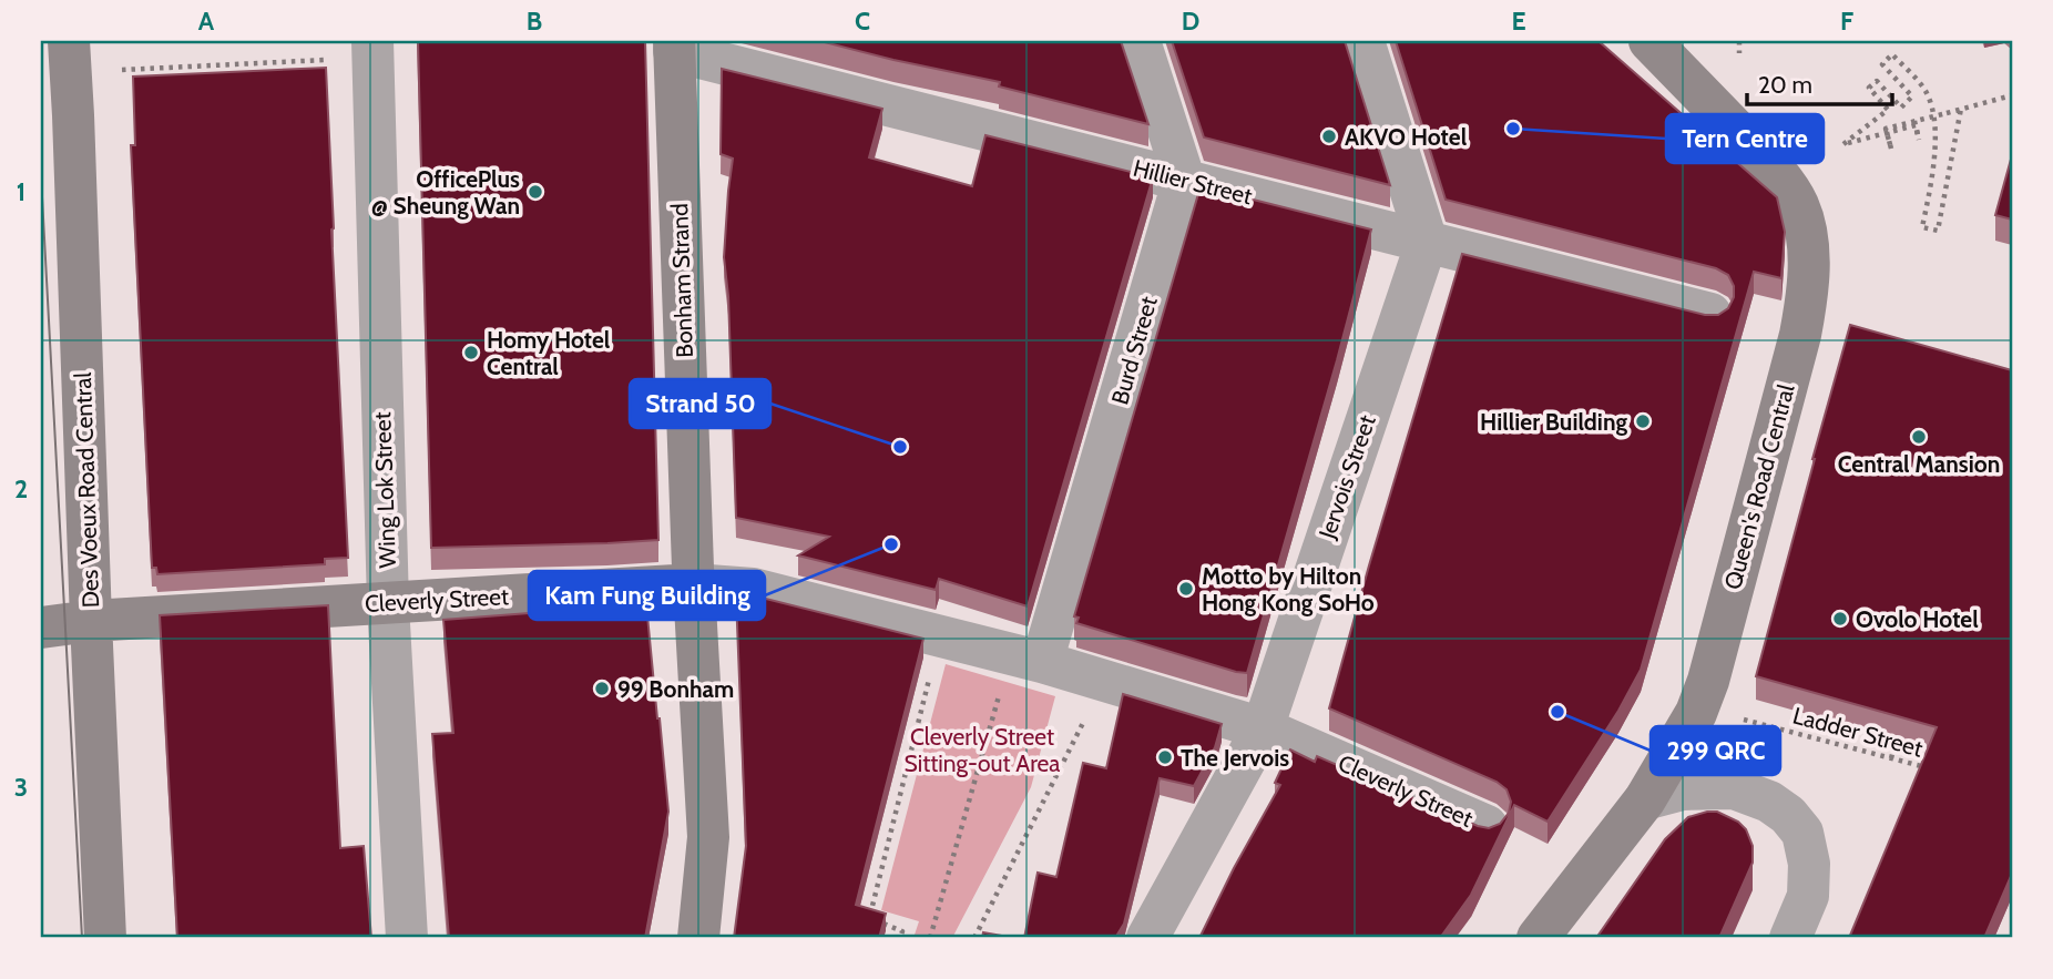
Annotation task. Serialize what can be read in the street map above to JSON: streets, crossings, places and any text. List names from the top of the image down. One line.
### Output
{"streets":{"street":["Hillier Street","Bonham Strand","Burd Street","Jervois Street","Queen's Road Central","Des Voeux Road Central","Wing Lok Street","Cleverly Street"],"path":["Ladder Street"]},"crossings":[["Hillier Street","Bonham Strand"],["Hillier Street","Burd Street"],["Hillier Street","Jervois Street"],["Bonham Strand","Cleverly Street"],["Burd Street","Cleverly Street"],["Jervois Street","Cleverly Street"],["Des Voeux Road Central","Cleverly Street"],["Wing Lok Street","Cleverly Street"]],"parks":["Cleverly Street Sitting-out Area"],"places":["Tern Centre","AKVO Hotel","OfficePlus @ Sheung Wan","Homy Hotel Central","Hillier Building","Central Mansion","Strand 50","Kam Fung Building","Motto by Hilton Hong Kong SoHo","Ovolo Hotel","99 Bonham","299 QRC","The Jervois"],"scale_bar":"20 m","grid":{"columns":["A","B","C","D","E","F"],"rows":["1","2","3"]}}
